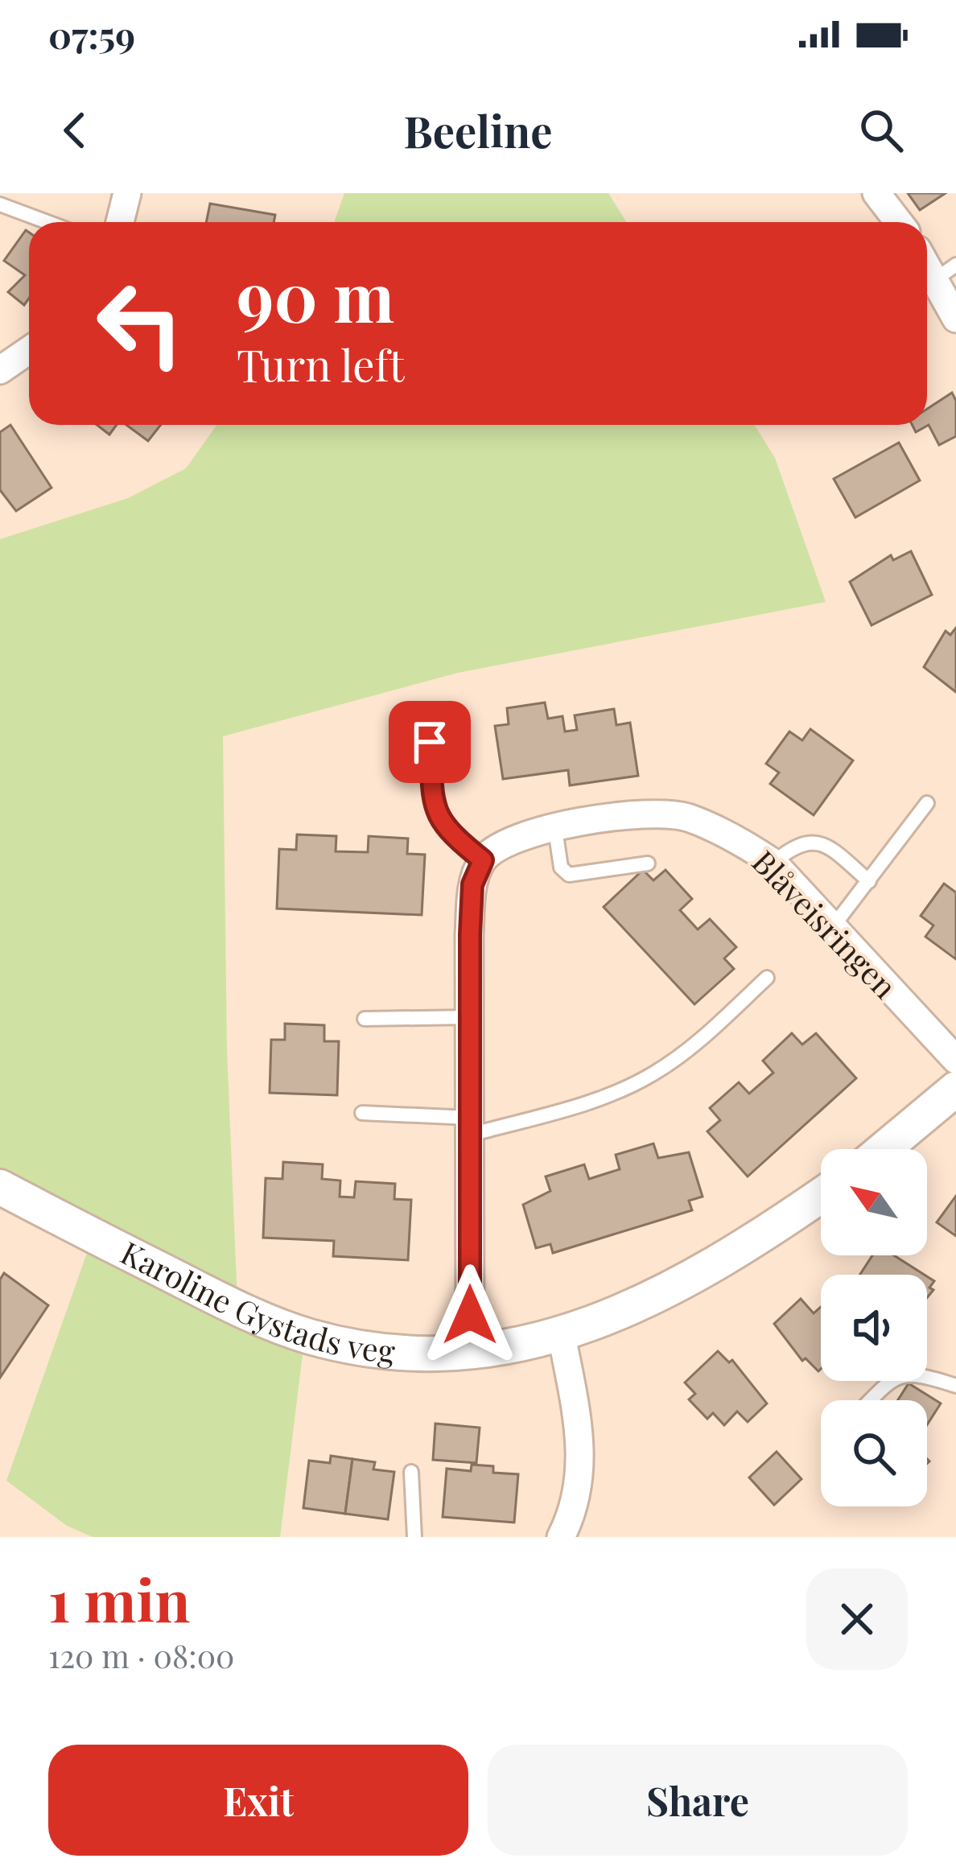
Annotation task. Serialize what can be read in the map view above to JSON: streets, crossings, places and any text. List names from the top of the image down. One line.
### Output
{"streets":{"street":["Blåveisringen","Karoline Gystads veg"]},"north":"top left","page":{"status":"07:59","header":"Beeline","turn":["90 m","Turn left"],"heading":["1 min","120 m · 08:00"],"buttons":["Exit","Share"]}}
